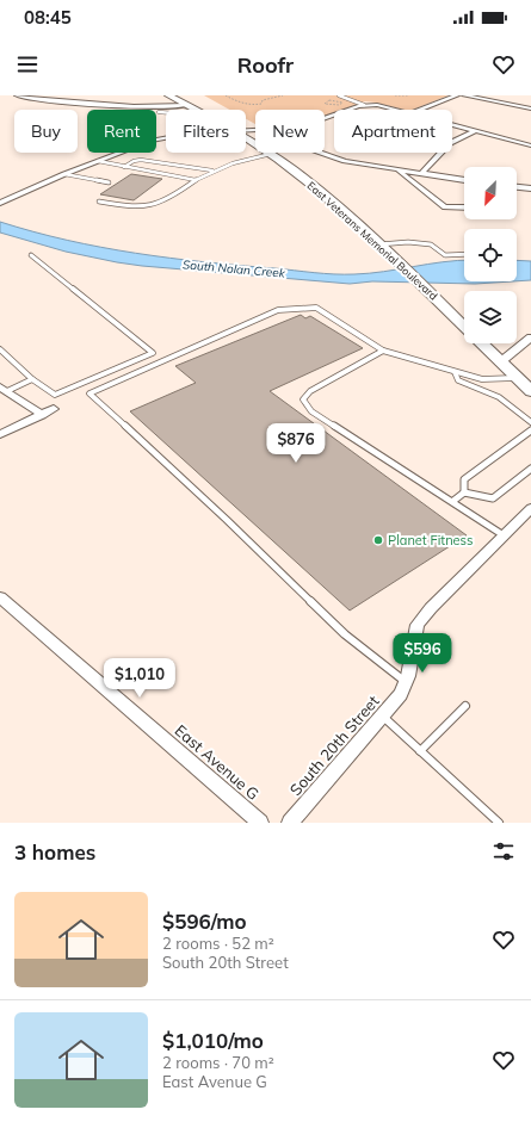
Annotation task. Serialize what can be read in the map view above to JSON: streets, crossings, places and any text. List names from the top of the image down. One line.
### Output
{"streets":{"main road":["East Veterans Memorial Boulevard"],"street":["South 20th Street","East Avenue G"]},"water":["South Nolan Creek"],"places":["Planet Fitness"],"north":"bottom left","page":{"status":"08:45","header":"Roofr","chip":["Buy","Rent","Filters","New","Apartment"],"price":["$876","$596","$1,010"],"heading":"3 homes","list":[{"name":"$596/mo","note":"2 rooms · 52 m² · South 20th Street"},{"name":"$1,010/mo","note":"2 rooms · 70 m² · East Avenue G"}]}}
